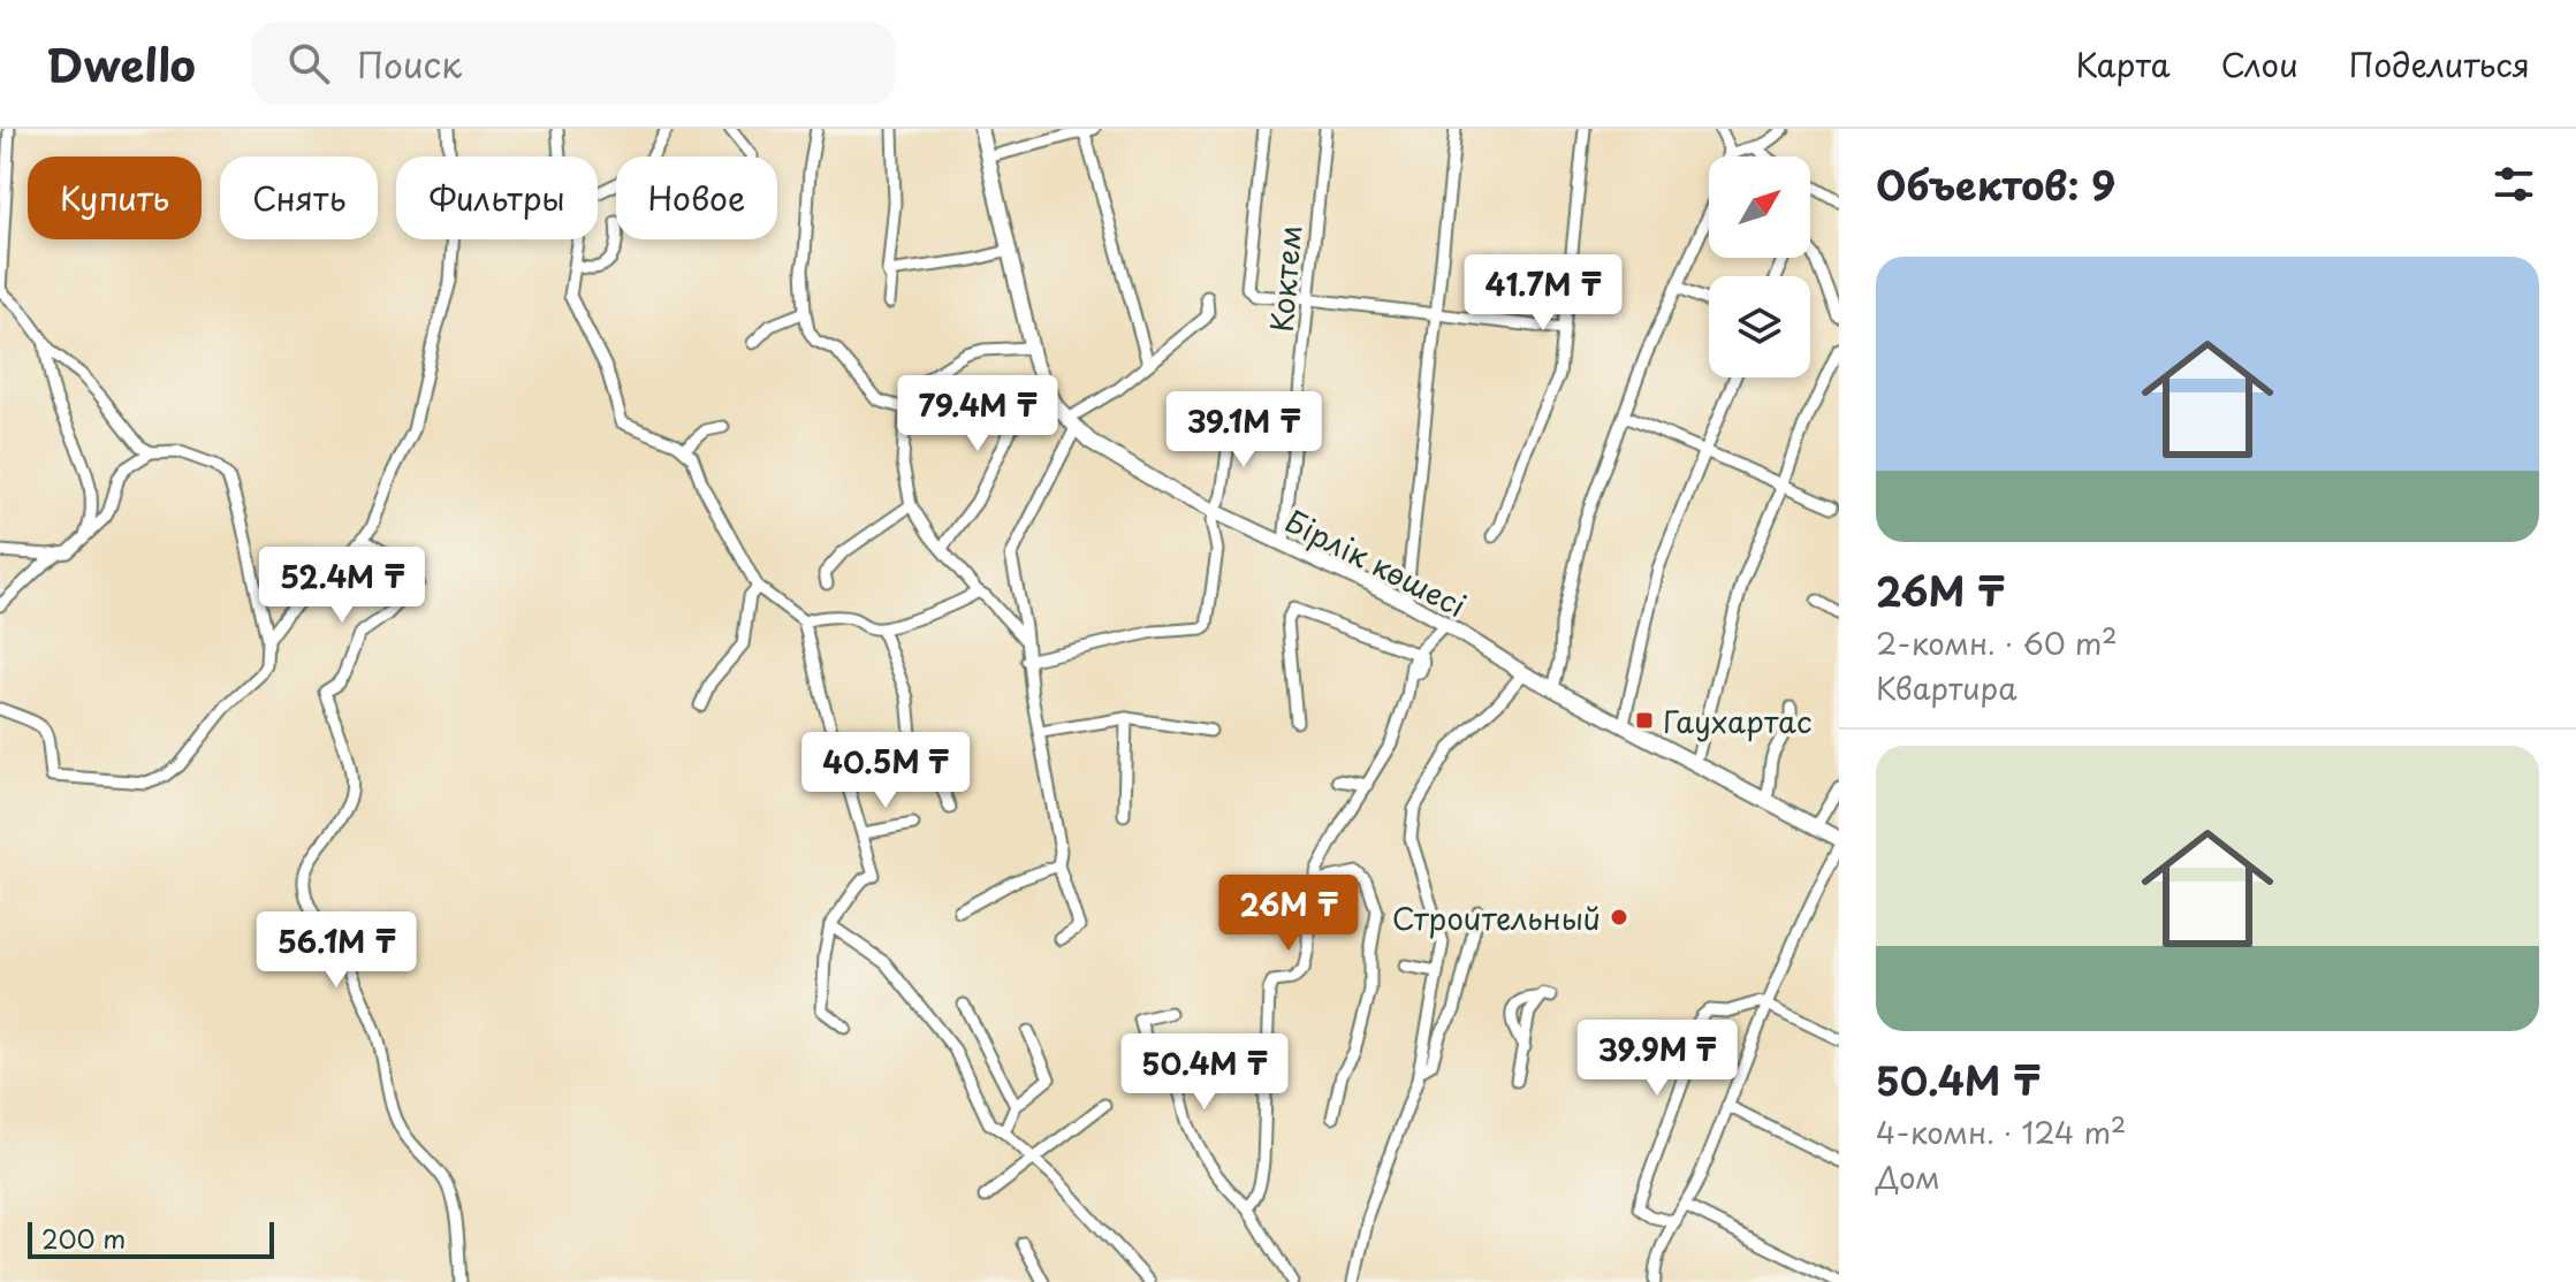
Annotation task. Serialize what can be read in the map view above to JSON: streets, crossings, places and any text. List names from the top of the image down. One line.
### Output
{"streets":{"main road":["Бірлік көшесі"],"street":["Коктем"]},"crossings":[["Коктем","Бірлік көшесі"]],"places":{"transit":["Гаухартас"],"other":["Строительный"]},"scale_bar":"200 m","north":"top right","page":{"header":"Dwello","search":"Поиск","nav":["Карта","Слои","Поделиться"],"heading":"Объектов: 9","chip":["Купить","Снять","Фильтры","Новое"],"list":[{"name":"26M ₸","note":"2-комн. · 60 m² · Квартира"},{"name":"50.4M ₸","note":"4-комн. · 124 m² · Дом"}],"price":["41.7M ₸","79.4M ₸","39.1M ₸","52.4M ₸","40.5M ₸","26M ₸","56.1M ₸","39.9M ₸","50.4M ₸"],"scale":"200 m"}}
